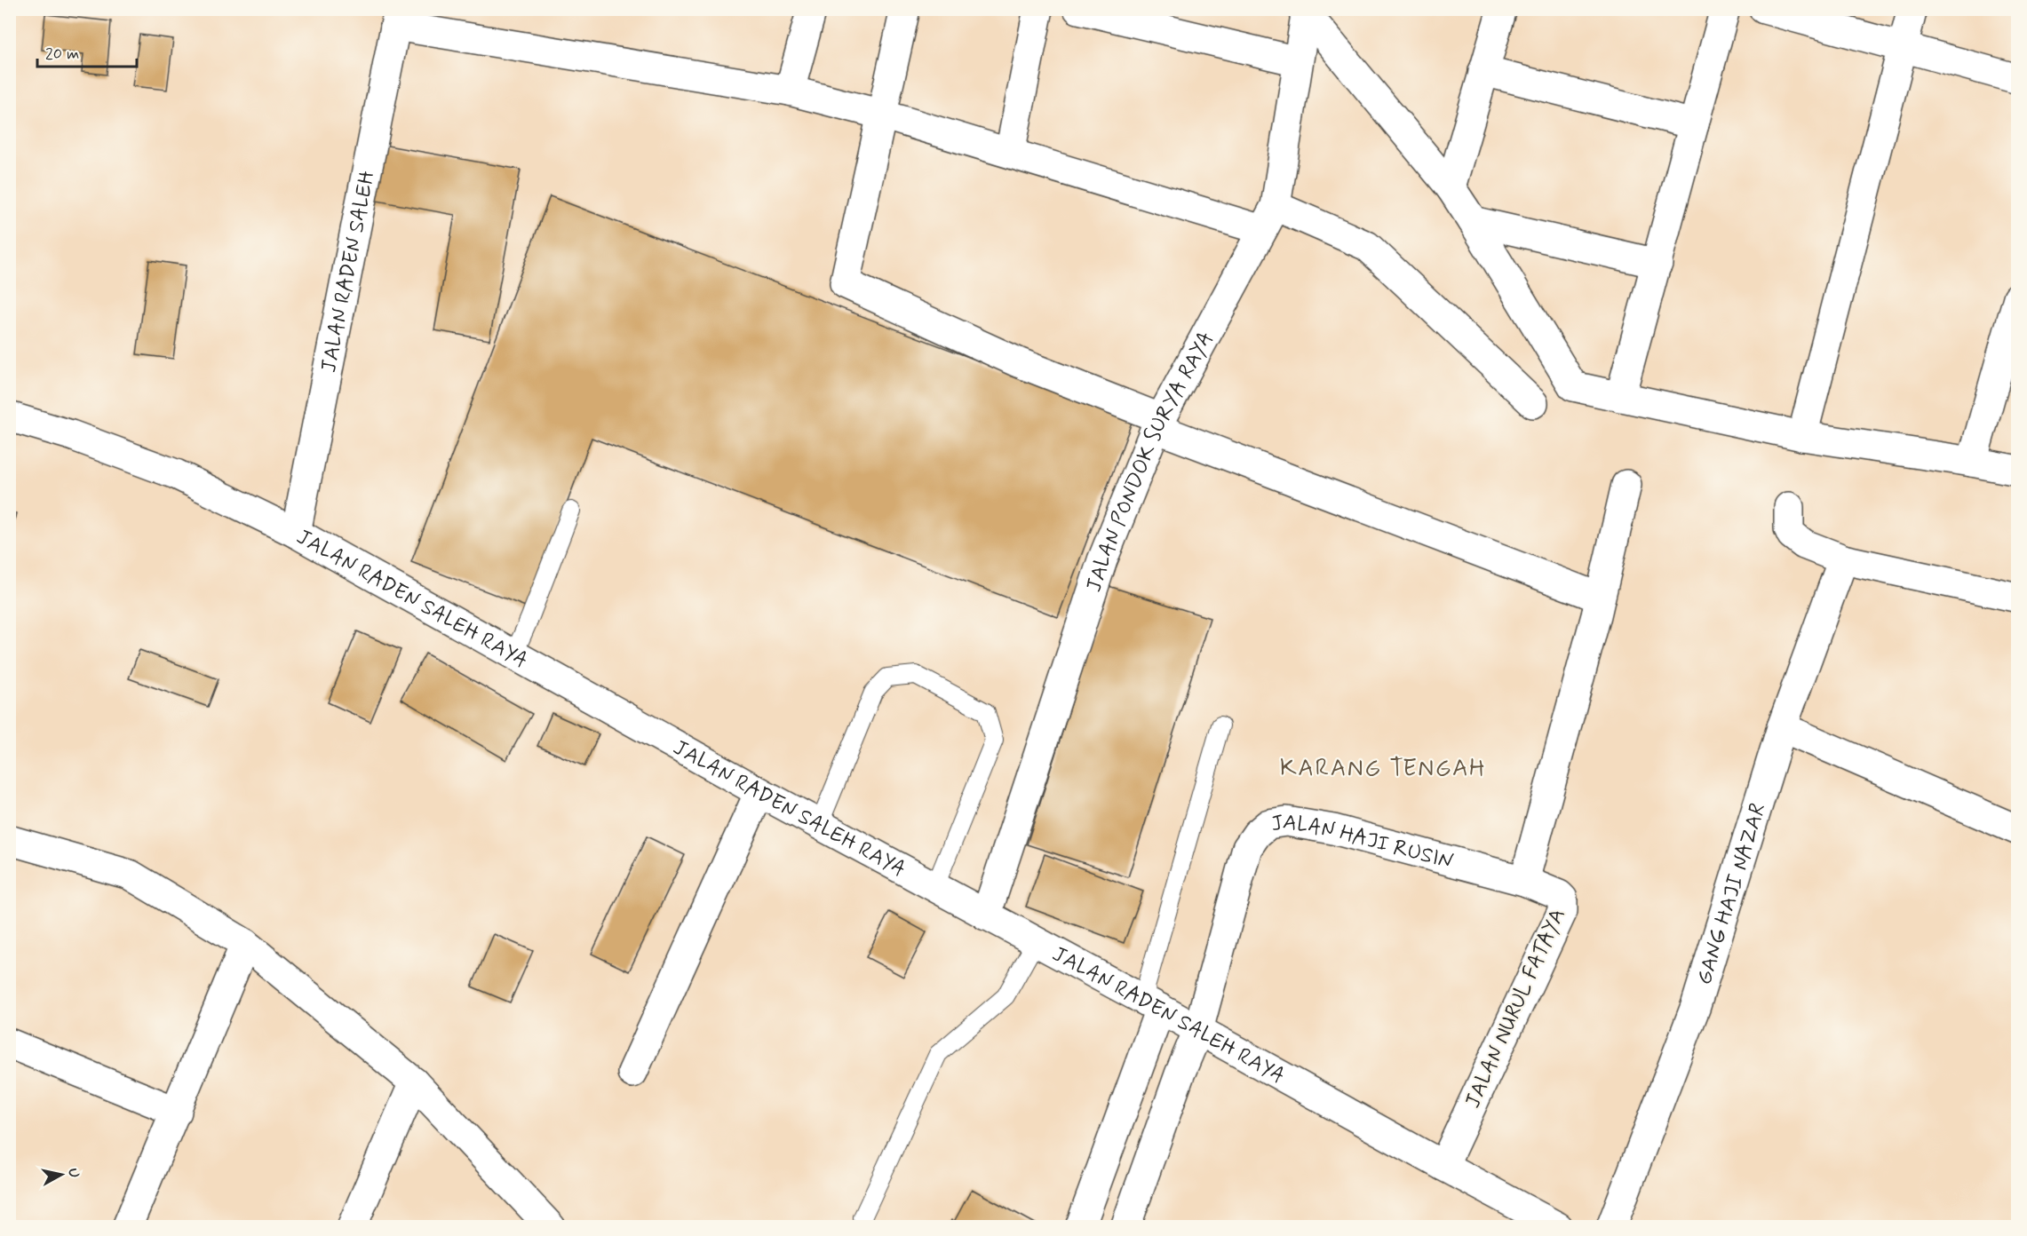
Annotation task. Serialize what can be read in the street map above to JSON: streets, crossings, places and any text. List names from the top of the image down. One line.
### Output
{"streets":{"street":["JALAN RADEN SALEH","JALAN PONDOK SURYA RAYA","JALAN RADEN SALEH RAYA","JALAN HAJI RUSIN","GANG HAJI NAZAR","JALAN NURUL FATAYA"]},"crossings":[["JALAN RADEN SALEH","JALAN RADEN SALEH RAYA"],["JALAN PONDOK SURYA RAYA","JALAN RADEN SALEH RAYA"],["JALAN RADEN SALEH RAYA","JALAN HAJI RUSIN"],["JALAN RADEN SALEH RAYA","JALAN NURUL FATAYA"],["JALAN HAJI RUSIN","JALAN NURUL FATAYA"]],"districts":["KARANG TENGAH"],"scale_bar":"20 m","north":"right"}
